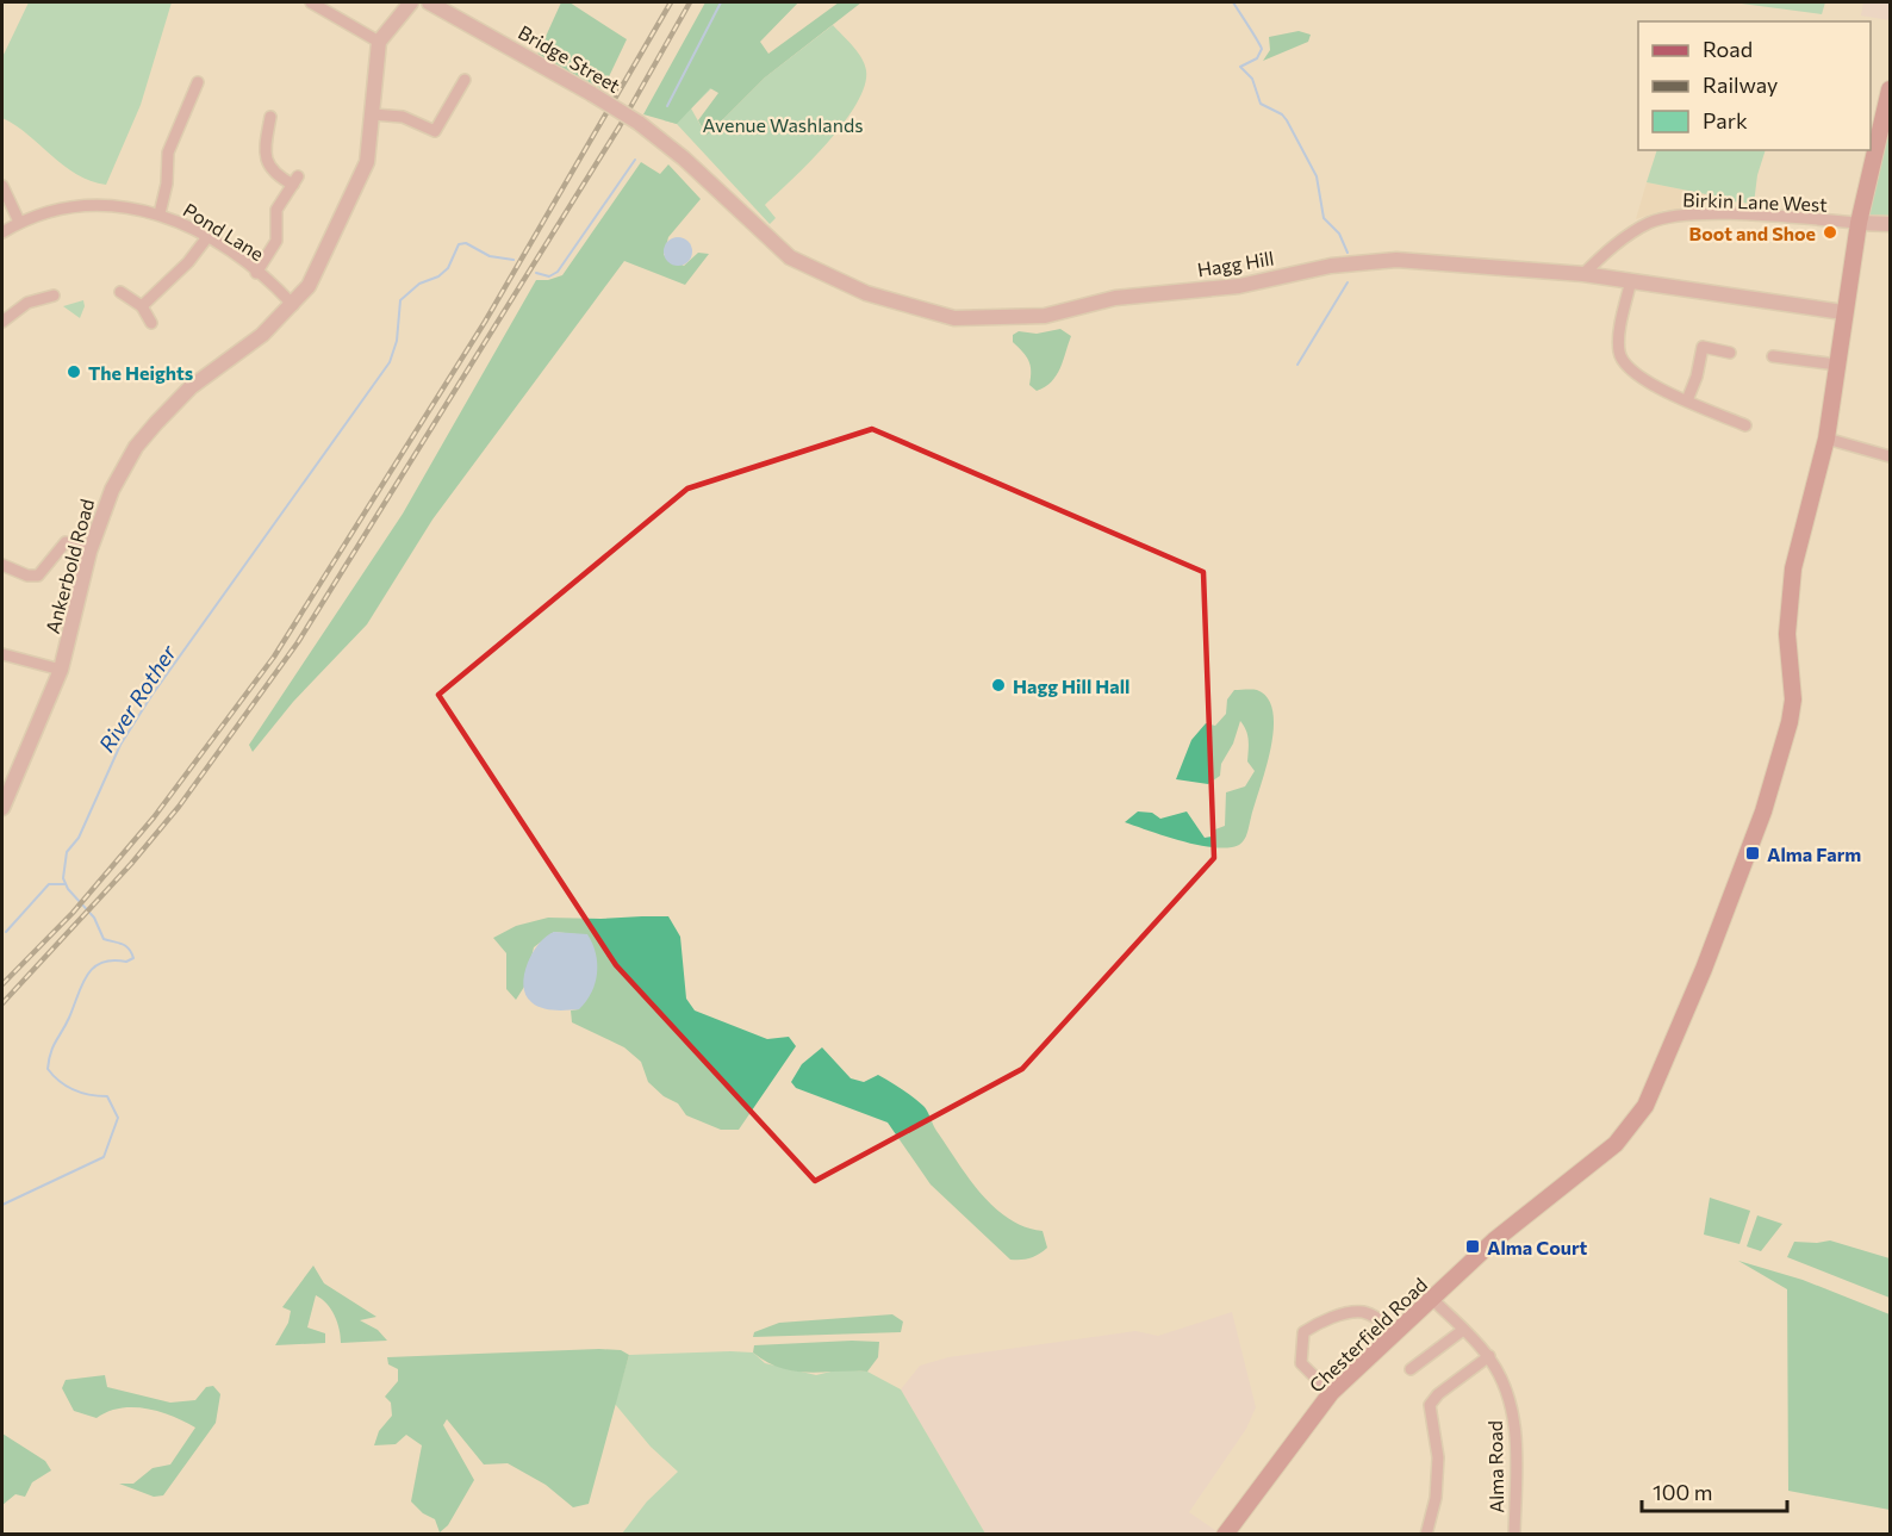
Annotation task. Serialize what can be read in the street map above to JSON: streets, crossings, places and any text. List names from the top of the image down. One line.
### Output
{"streets":{"main road":["Chesterfield Road"],"street":["Bridge Street","Birkin Lane West","Pond Lane","Hagg Hill","Ankerbold Road","Alma Road"]},"crossings":[["Bridge Street","Hagg Hill"],["Birkin Lane West","Hagg Hill"],["Pond Lane","Ankerbold Road"],["Chesterfield Road","Alma Road"]],"water":["River Rother"],"parks":["Avenue Washlands"],"places":{"other":["Boot and Shoe","The Heights","Hagg Hill Hall"],"transit":["Alma Farm","Alma Court"]},"legend":["Road","Railway","Park"],"scale_bar":"100 m"}
